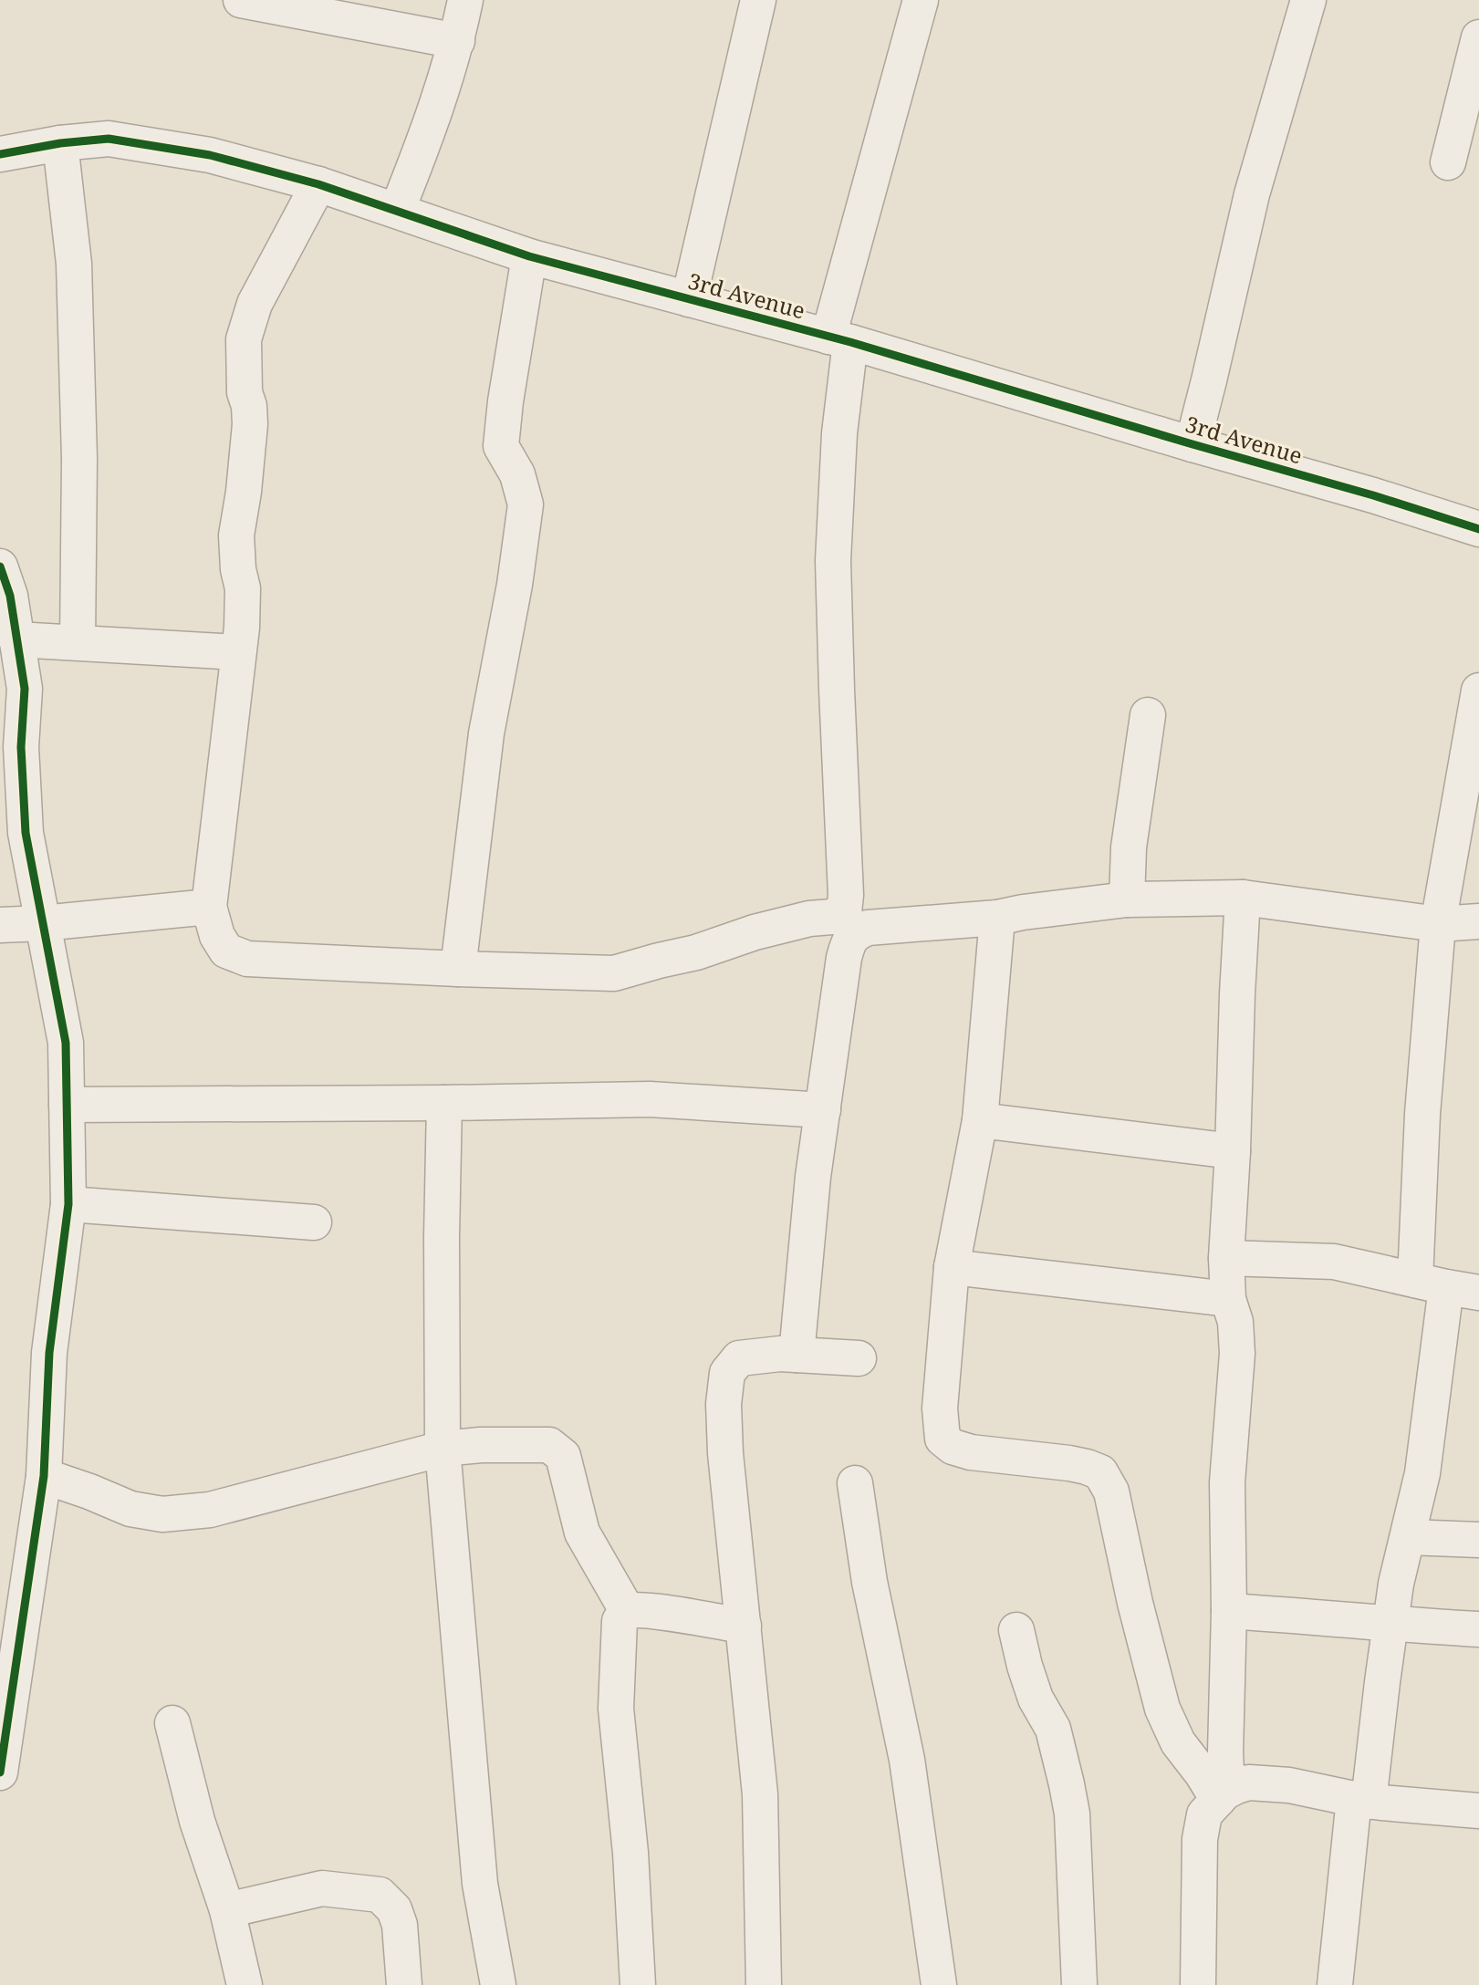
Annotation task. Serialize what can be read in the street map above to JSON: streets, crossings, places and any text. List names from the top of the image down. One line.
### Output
{"streets":{"street":["3rd Avenue"]}}
